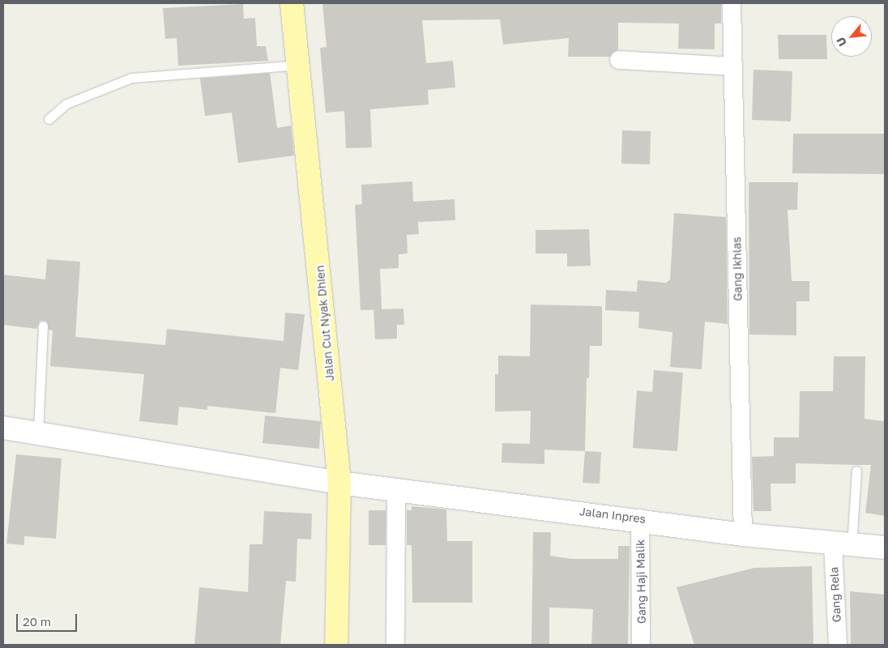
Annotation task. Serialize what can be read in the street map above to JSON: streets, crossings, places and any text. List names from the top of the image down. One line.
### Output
{"streets":{"main road":["Jalan Cut Nyak Dhien"],"street":["Gang Ikhlas","Jalan Inpres","Gang Haji Malik","Gang Rela"]},"crossings":[["Gang Ikhlas","Jalan Inpres"],["Jalan Cut Nyak Dhien","Jalan Inpres"],["Jalan Inpres","Gang Haji Malik"],["Jalan Inpres","Gang Rela"]],"scale_bar":"20 m","north":"bottom left"}
